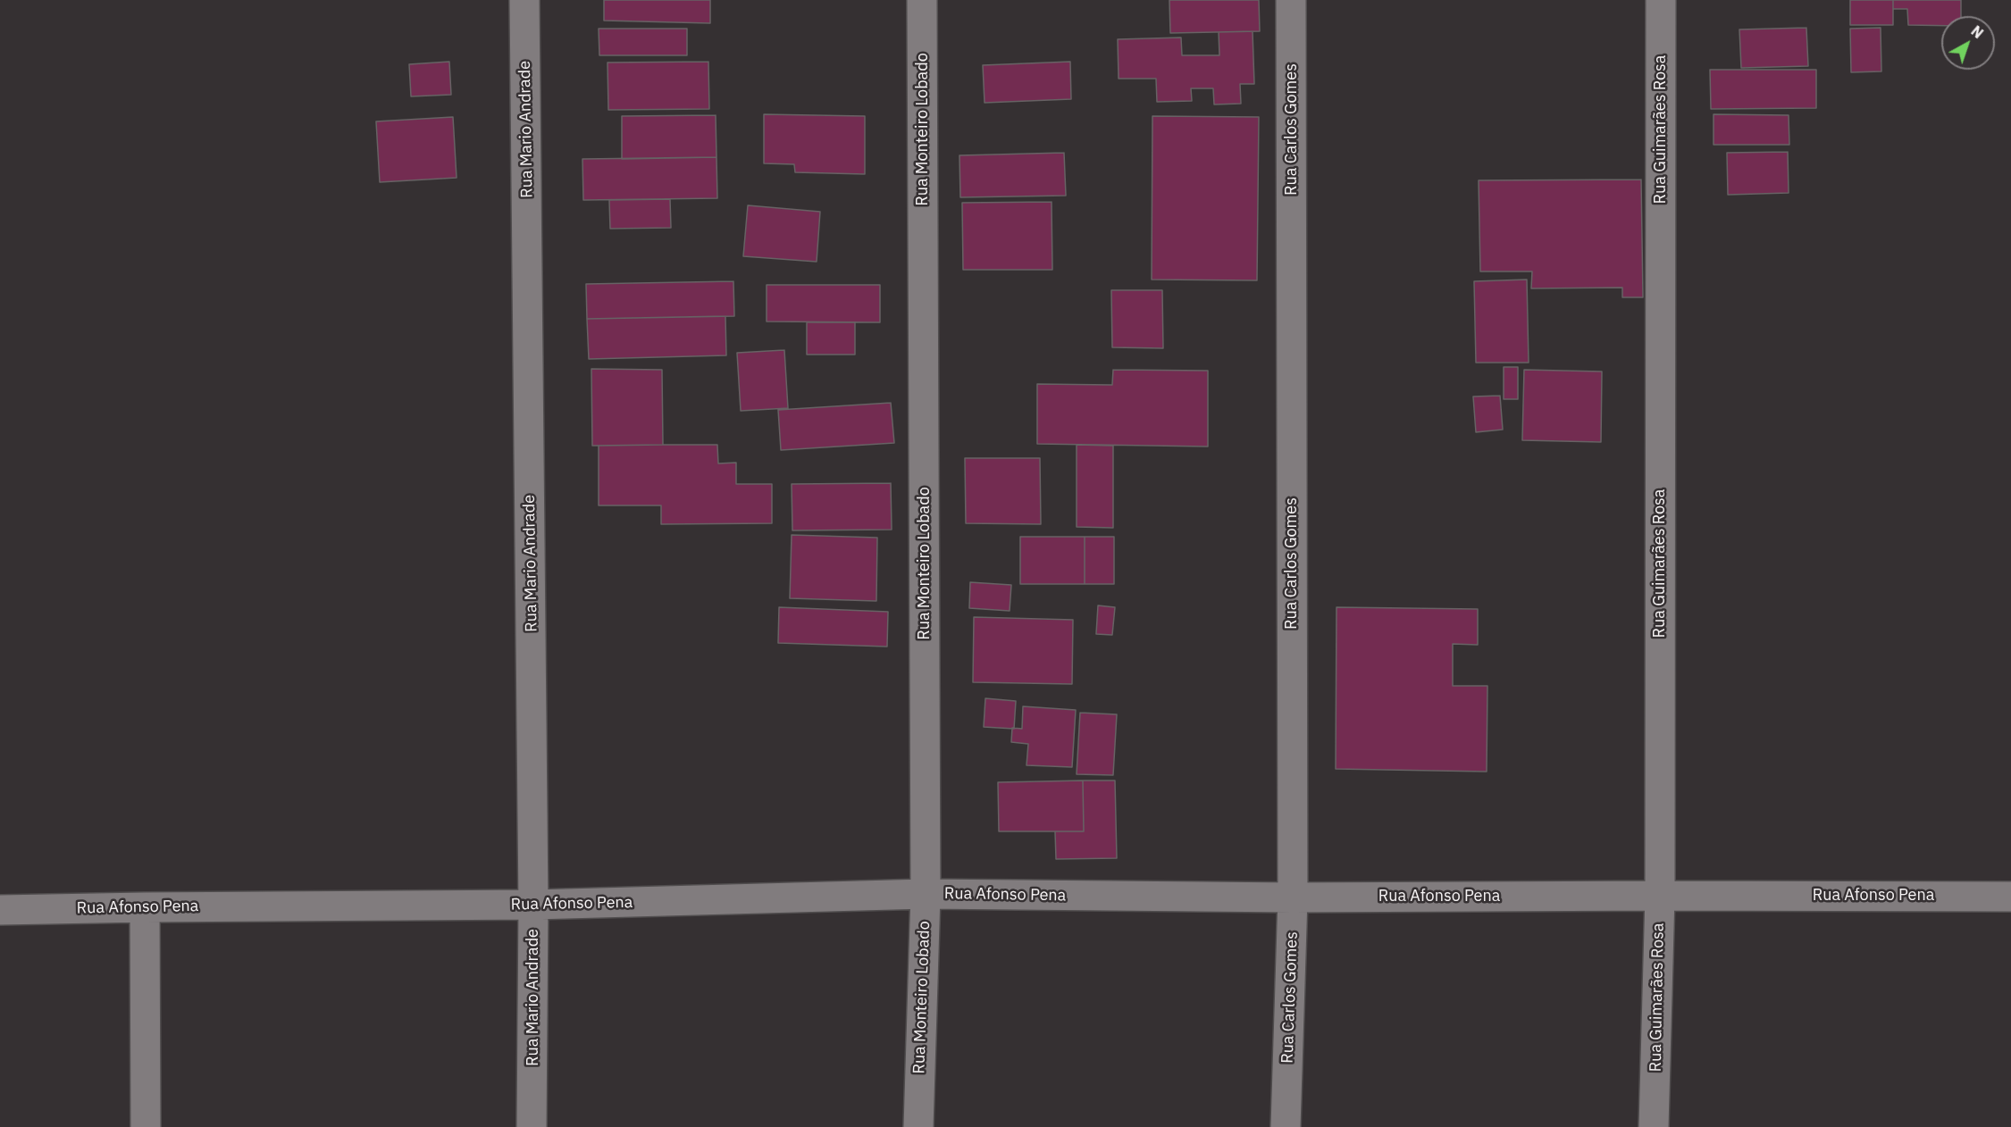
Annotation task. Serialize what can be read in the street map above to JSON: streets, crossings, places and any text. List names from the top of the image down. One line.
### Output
{"streets":{"street":["Rua Mario Andrade","Rua Monteiro Lobado","Rua Carlos Gomes","Rua Guimarães Rosa","Rua Afonso Pena"]},"crossings":[["Rua Mario Andrade","Rua Afonso Pena"],["Rua Monteiro Lobado","Rua Afonso Pena"],["Rua Carlos Gomes","Rua Afonso Pena"],["Rua Guimarães Rosa","Rua Afonso Pena"]],"north":"top right"}
